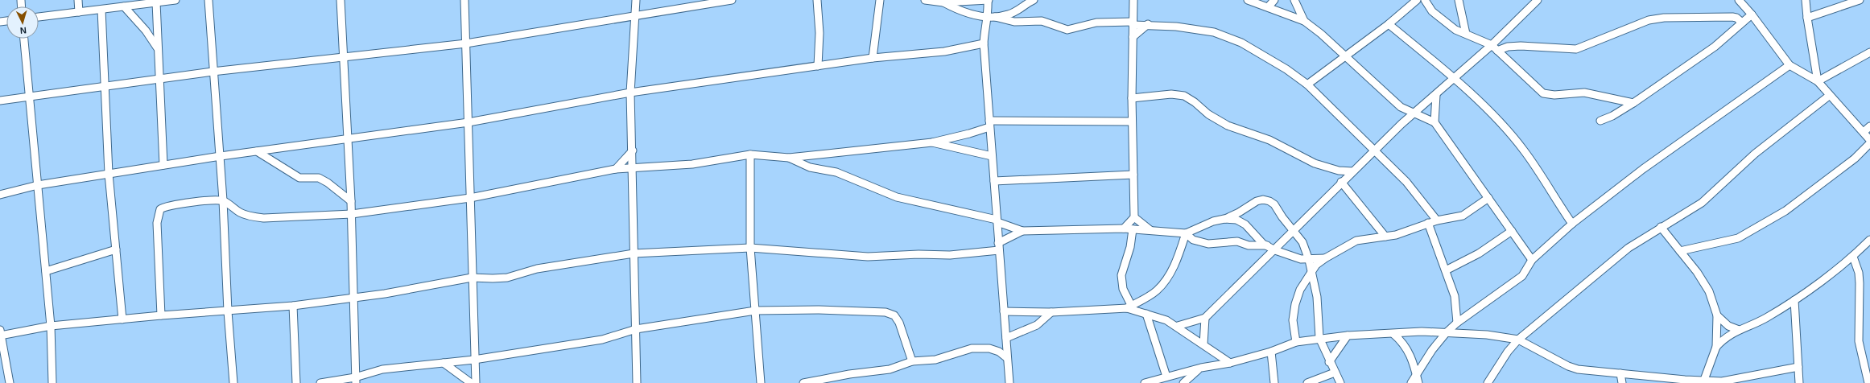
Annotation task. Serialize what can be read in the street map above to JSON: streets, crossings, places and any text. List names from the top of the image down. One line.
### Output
{"north":"bottom"}
